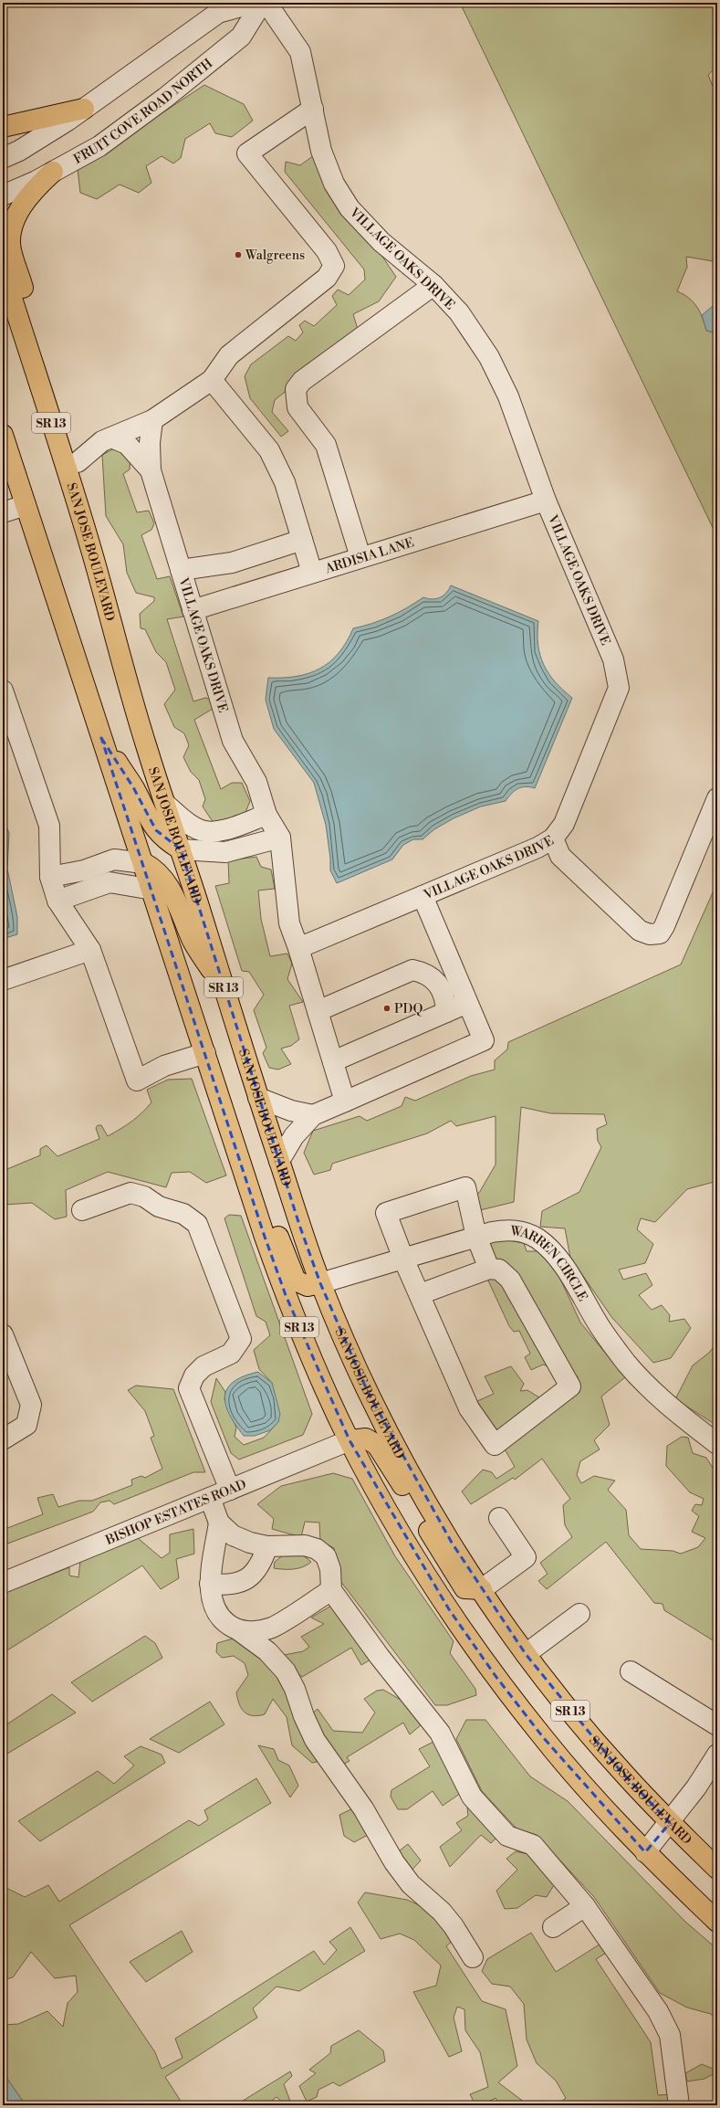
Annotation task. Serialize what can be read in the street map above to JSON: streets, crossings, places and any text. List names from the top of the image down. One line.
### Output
{"streets":{"main road":["SR 13","SAN JOSE BOULEVARD"],"street":["FRUIT COVE ROAD NORTH","VILLAGE OAKS DRIVE","ARDISIA LANE","WARREN CIRCLE","BISHOP ESTATES ROAD"]},"crossings":[["VILLAGE OAKS DRIVE","ARDISIA LANE"],["SR 13","BISHOP ESTATES ROAD"],["SAN JOSE BOULEVARD","WARREN CIRCLE"]],"places":["Walgreens","PDQ"]}
